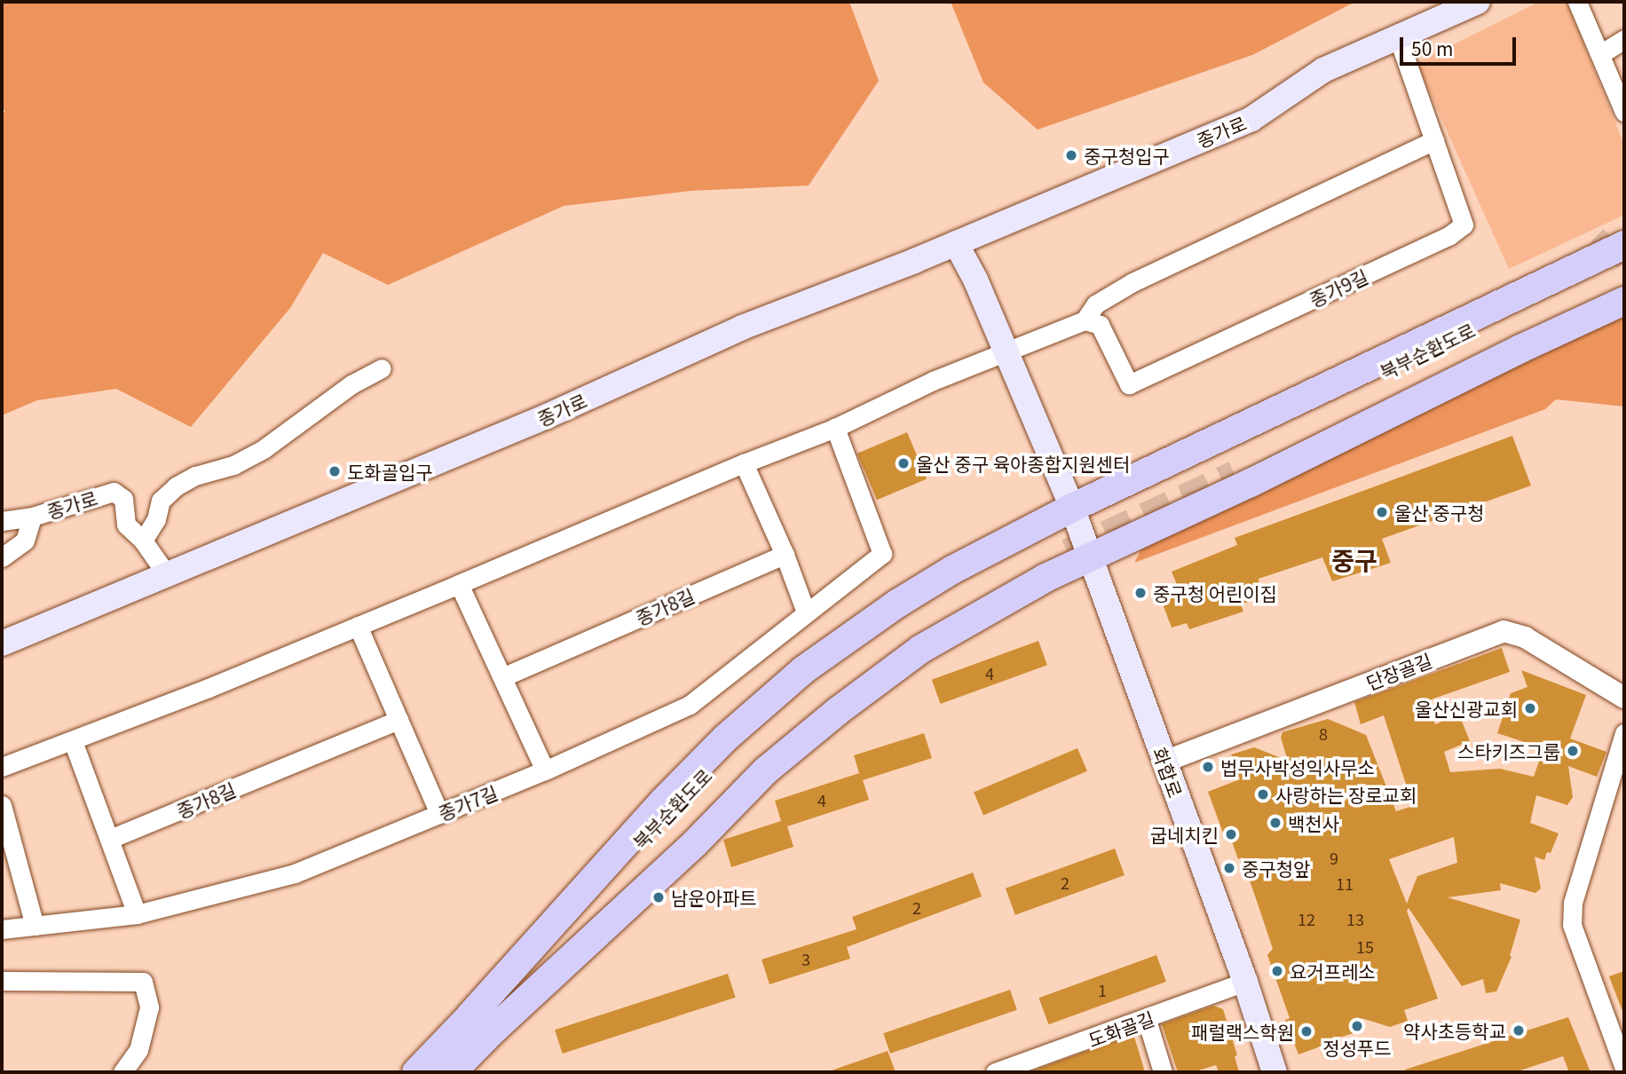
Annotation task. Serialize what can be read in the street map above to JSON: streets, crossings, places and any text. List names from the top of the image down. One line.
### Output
{"streets":{"main road":["종가로","북부순환도로","화합로"],"street":["종가9길","종가8길","단장골길","종가7길","도화골길"]},"crossings":[["종가로","종가9길"],["단장골길","화합로"],["화합로","도화골길"]],"districts":["중구"],"places":["중구청입구","울산 중구 육아종합지원센터","도화골입구","울산 중구청","중구청 어린이집","울산신광교회","스타키즈그룹","법무사박성익사무소","사랑하는 장로교회","백천사","굽네치킨","중구청앞","남운아파트","요거프레소","정성푸드","약사초등학교","패럴랙스학원"],"house_numbers":["4","8","4","9","2","11","2","12","13","15","3","1"],"scale_bar":"50 m"}
